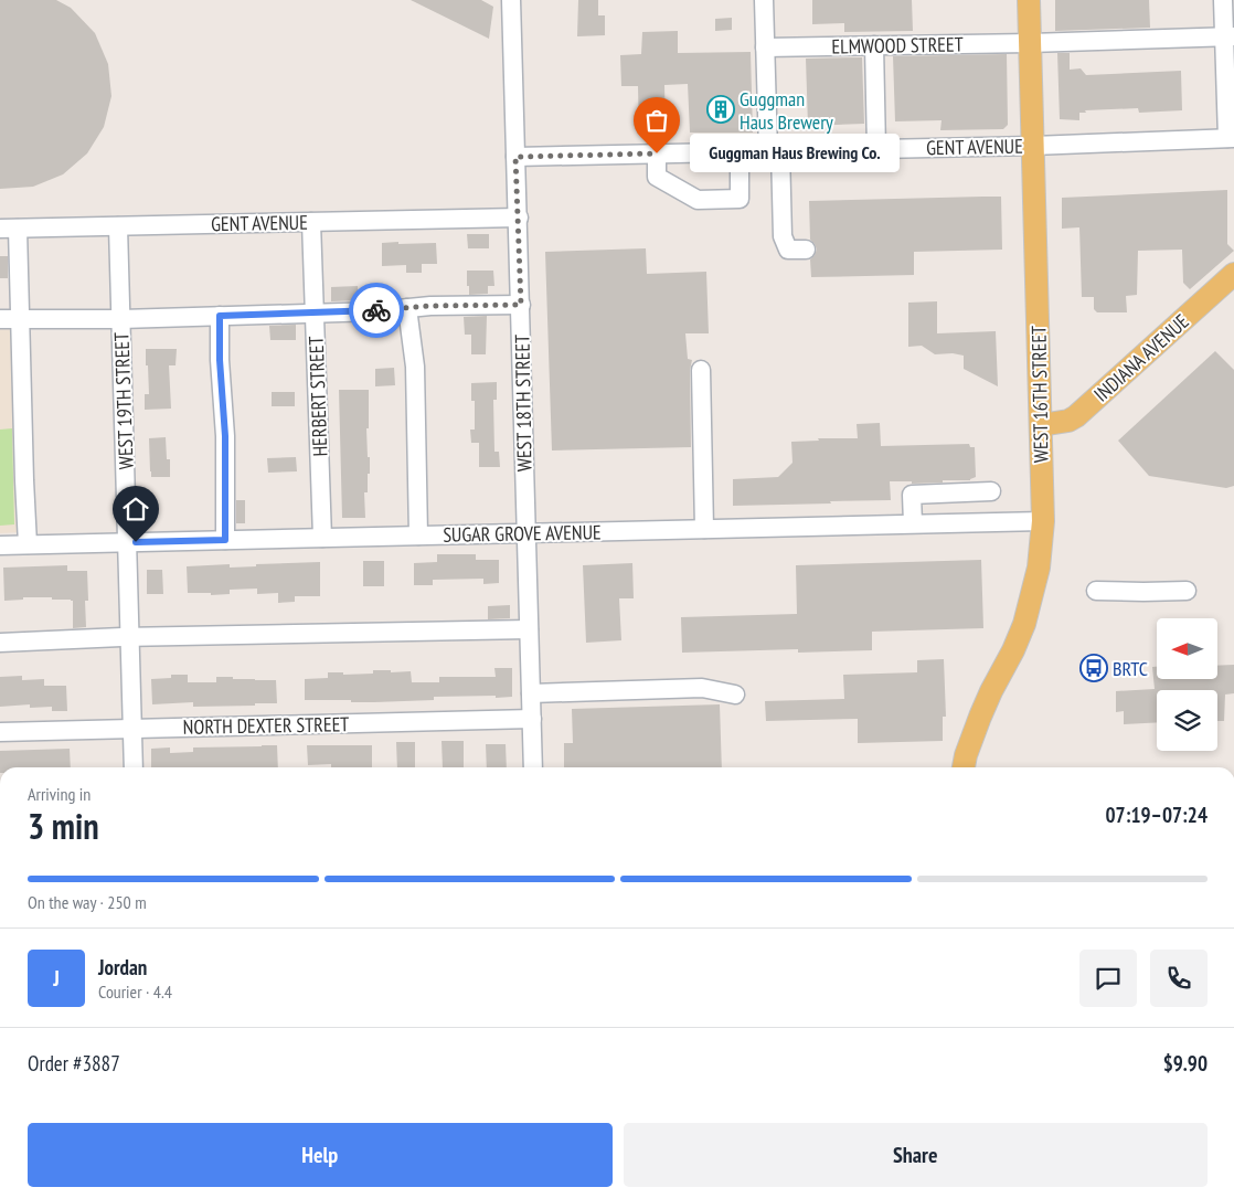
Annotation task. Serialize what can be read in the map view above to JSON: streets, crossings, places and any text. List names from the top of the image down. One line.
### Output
{"streets":{"main road":["INDIANA AVENUE","WEST 16TH STREET"],"street":["ELMWOOD STREET","GENT AVENUE","HERBERT STREET","WEST 19TH STREET","WEST 18TH STREET","SUGAR GROVE AVENUE","NORTH DEXTER STREET"]},"crossings":[["ELMWOOD STREET","WEST 16TH STREET"],["GENT AVENUE","WEST 16TH STREET"],["GENT AVENUE","HERBERT STREET"],["GENT AVENUE","WEST 19TH STREET"],["GENT AVENUE","WEST 18TH STREET"],["INDIANA AVENUE","WEST 16TH STREET"],["WEST 16TH STREET","SUGAR GROVE AVENUE"],["HERBERT STREET","SUGAR GROVE AVENUE"],["WEST 19TH STREET","SUGAR GROVE AVENUE"],["WEST 19TH STREET","NORTH DEXTER STREET"],["WEST 18TH STREET","SUGAR GROVE AVENUE"],["WEST 18TH STREET","NORTH DEXTER STREET"]],"places":{"building":["Guggman Haus Brewery"],"other":["Guggman Haus Brewing Co."],"bus stop":["BRTC"]},"north":"left","page":{"bubble":"Guggman Haus Brewing Co.","heading":["3 min","Arriving in","07:19–07:24"],"panel":["Jordan","Courier · 4.4","Order #3887","$9.90"],"bar":"On the way · 250 m","round":"J","buttons":["Help","Share"]}}
